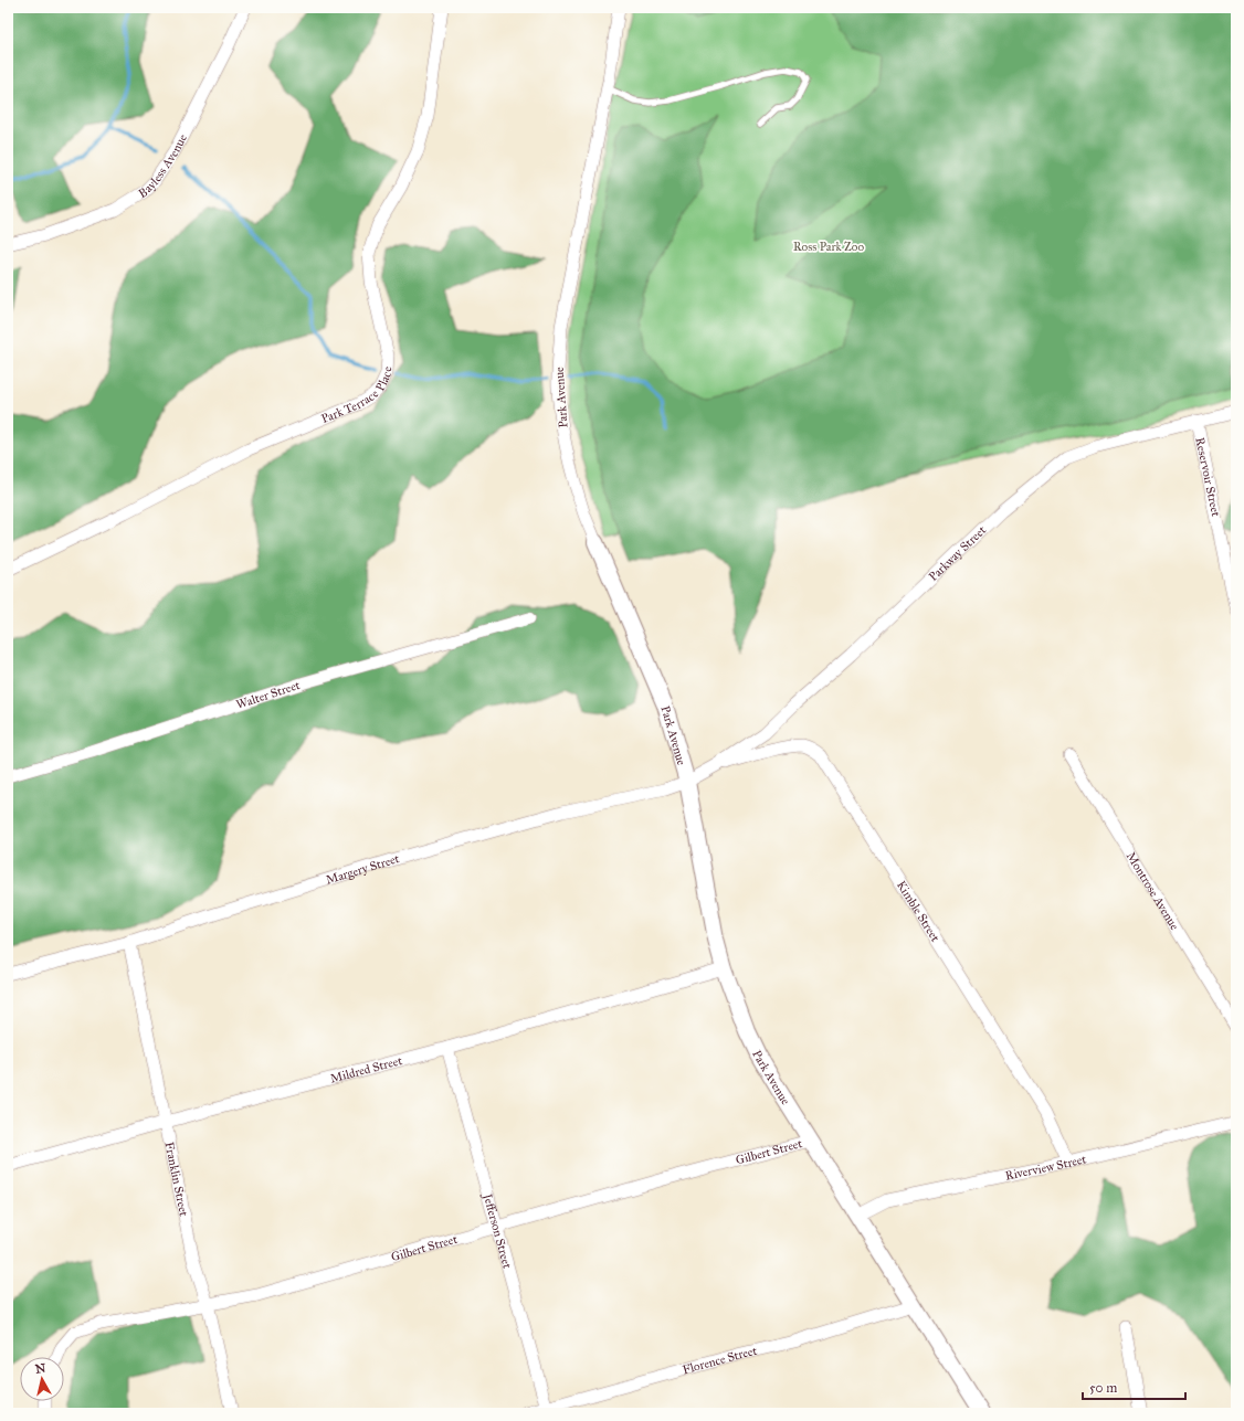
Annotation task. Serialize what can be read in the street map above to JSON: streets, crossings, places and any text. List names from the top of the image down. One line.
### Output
{"streets":{"street":["Bayless Avenue","Park Terrace Place","Park Avenue","Reservoir Street","Parkway Street","Walter Street","Margery Street","Montrose Avenue","Kimble Street","Mildred Street","Gilbert Street","Riverview Street","Franklin Street","Jefferson Street","Florence Street"]},"crossings":[["Park Avenue","Margery Street"],["Park Avenue","Mildred Street"],["Park Avenue","Gilbert Street"],["Park Avenue","Riverview Street"],["Park Avenue","Florence Street"],["Reservoir Street","Parkway Street"],["Parkway Street","Margery Street"],["Parkway Street","Kimble Street"],["Margery Street","Kimble Street"],["Margery Street","Franklin Street"],["Kimble Street","Riverview Street"],["Mildred Street","Franklin Street"],["Mildred Street","Jefferson Street"],["Gilbert Street","Franklin Street"],["Gilbert Street","Jefferson Street"],["Jefferson Street","Florence Street"]],"parks":["Ross Park Zoo"],"scale_bar":"50 m","north":"top"}
